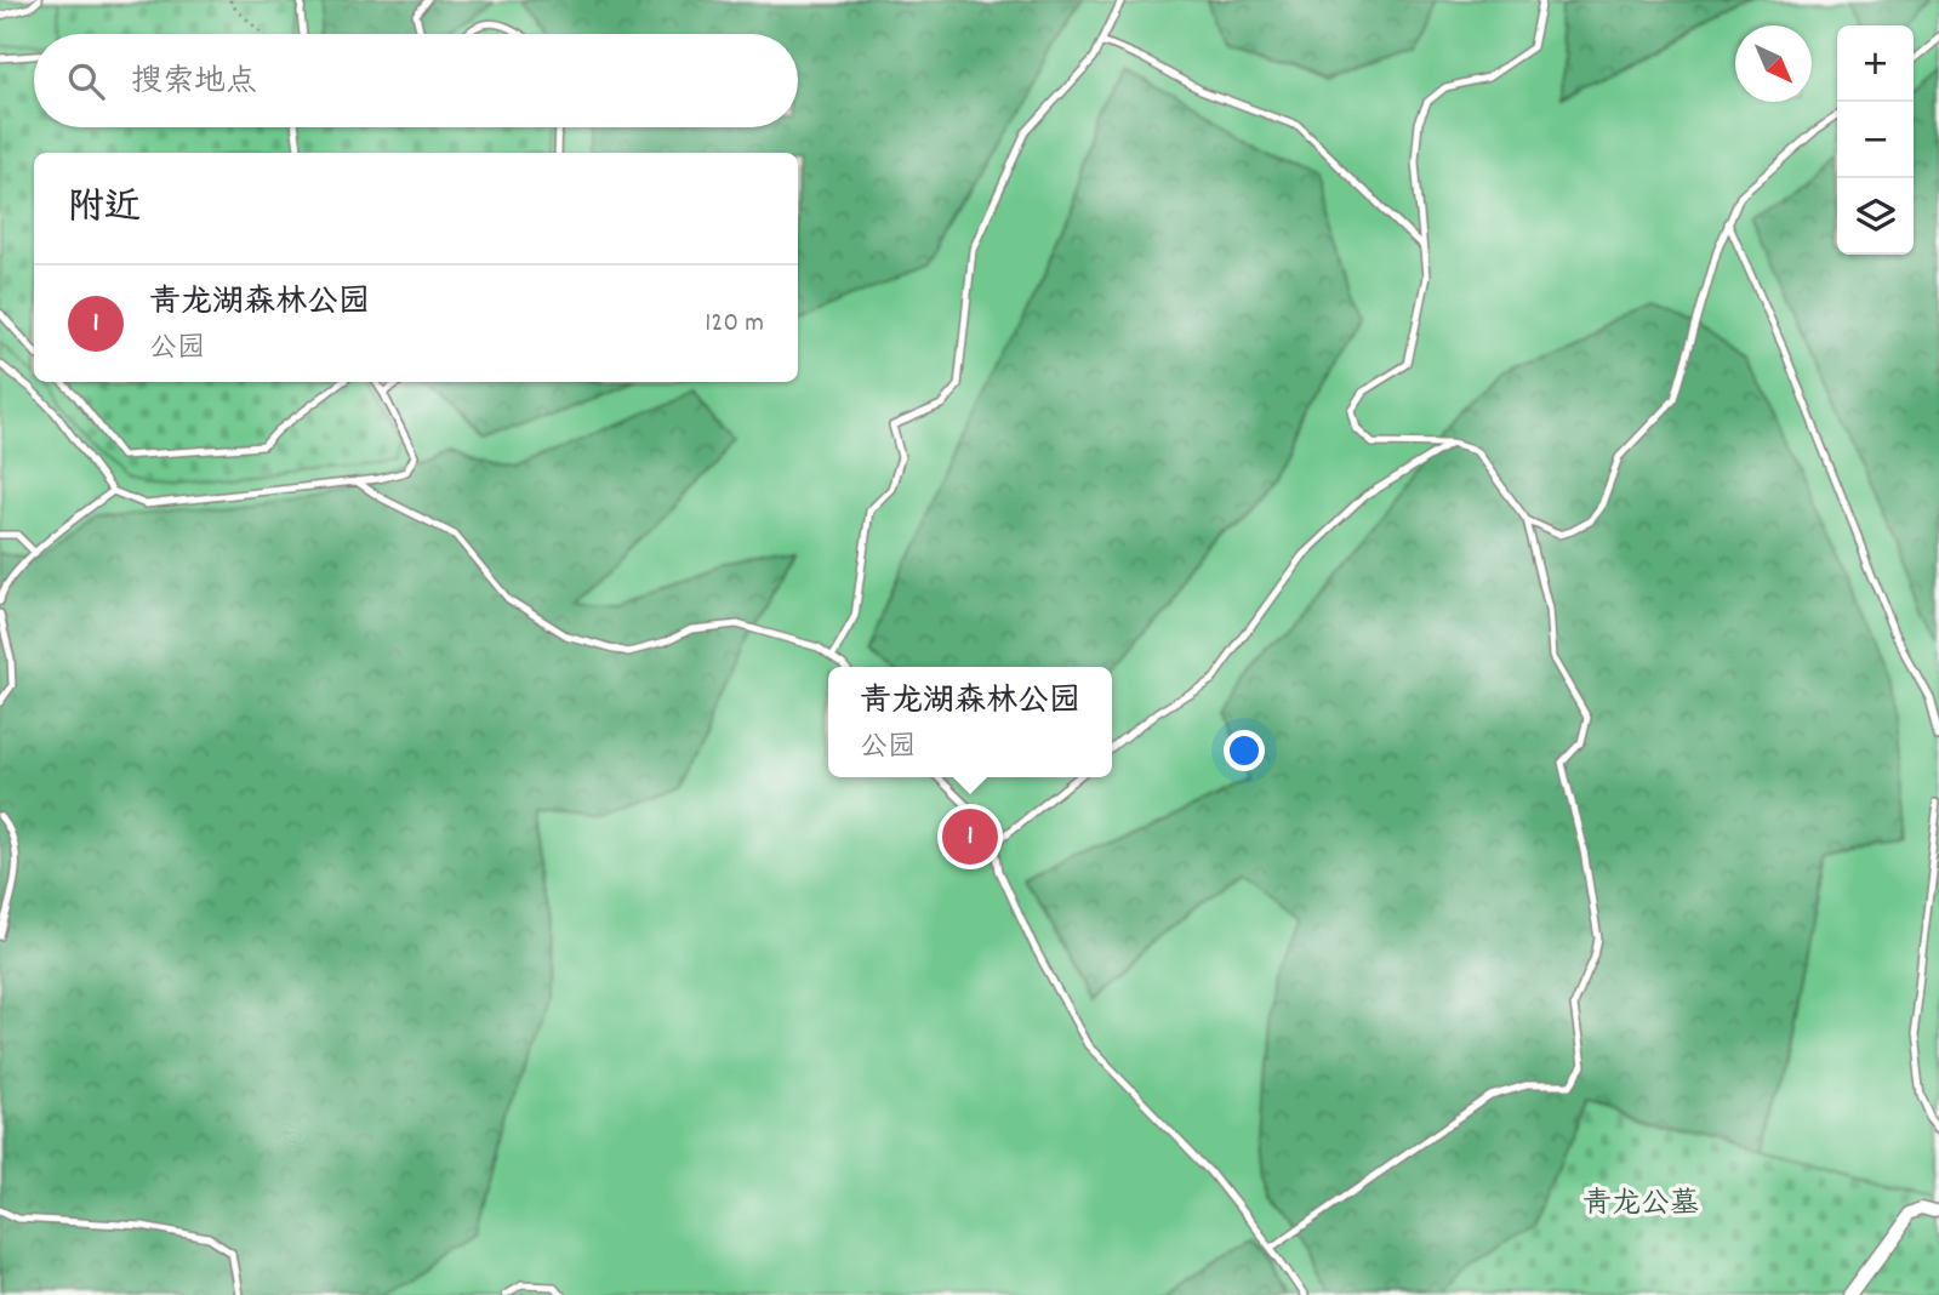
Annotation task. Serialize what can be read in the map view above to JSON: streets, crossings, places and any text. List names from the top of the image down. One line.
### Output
{"parks":["青龙公墓"],"north":"bottom right","page":{"map_buttons":["+","−"],"search":"搜索地点","heading":"附近","list":[{"mark":"1","name":"青龙湖森林公园","note":"公园","value":"120 m"}],"popup":["青龙湖森林公园","公园"],"pins":"1"}}
